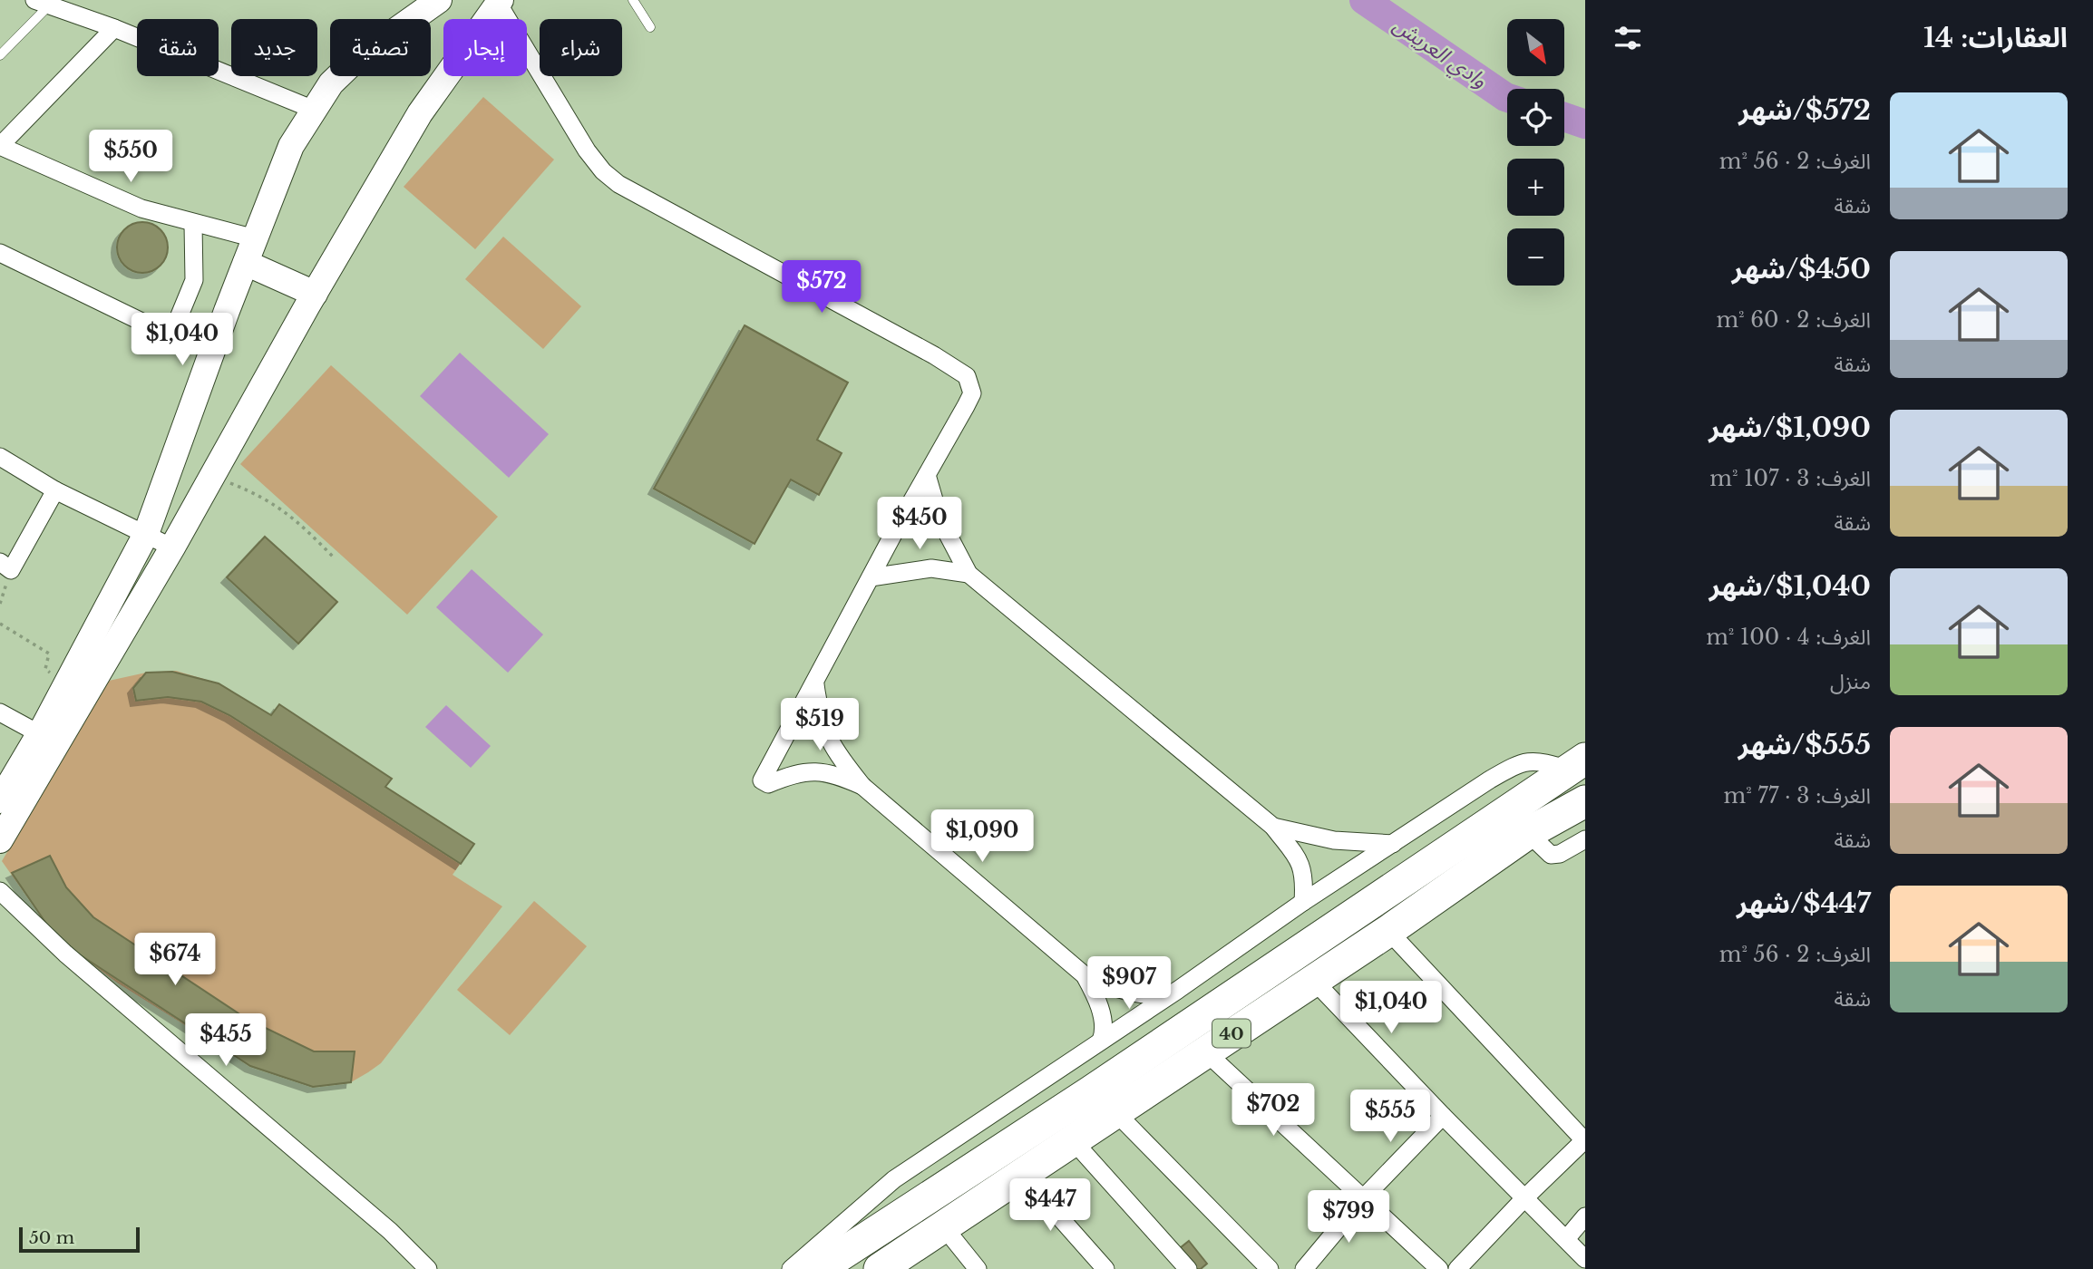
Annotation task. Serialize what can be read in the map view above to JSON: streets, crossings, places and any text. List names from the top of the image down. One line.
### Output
{"streets":{"highway":["40"]},"water":["وادي العريش"],"scale_bar":"50 m","north":"bottom right","page":{"heading":"العقارات: 14","map_buttons":["+","−"],"chip":["شراء","إيجار","تصفية","جديد","شقة"],"list":[{"name":"$572/شهر","note":"الغرف: 2 · 56 m² · شقة"},{"name":"$450/شهر","note":"الغرف: 2 · 60 m² · شقة"},{"name":"$1,090/شهر","note":"الغرف: 3 · 107 m² · شقة"},{"name":"$1,040/شهر","note":"الغرف: 4 · 100 m² · منزل"},{"name":"$555/شهر","note":"الغرف: 3 · 77 m² · شقة"},{"name":"$447/شهر","note":"الغرف: 2 · 56 m² · شقة"}],"price":["$550","$572","$1,040","$450","$519","$1,090","$674","$907","$1,040","$455","$702","$555","$447","$799"],"scale":"50 m"}}
